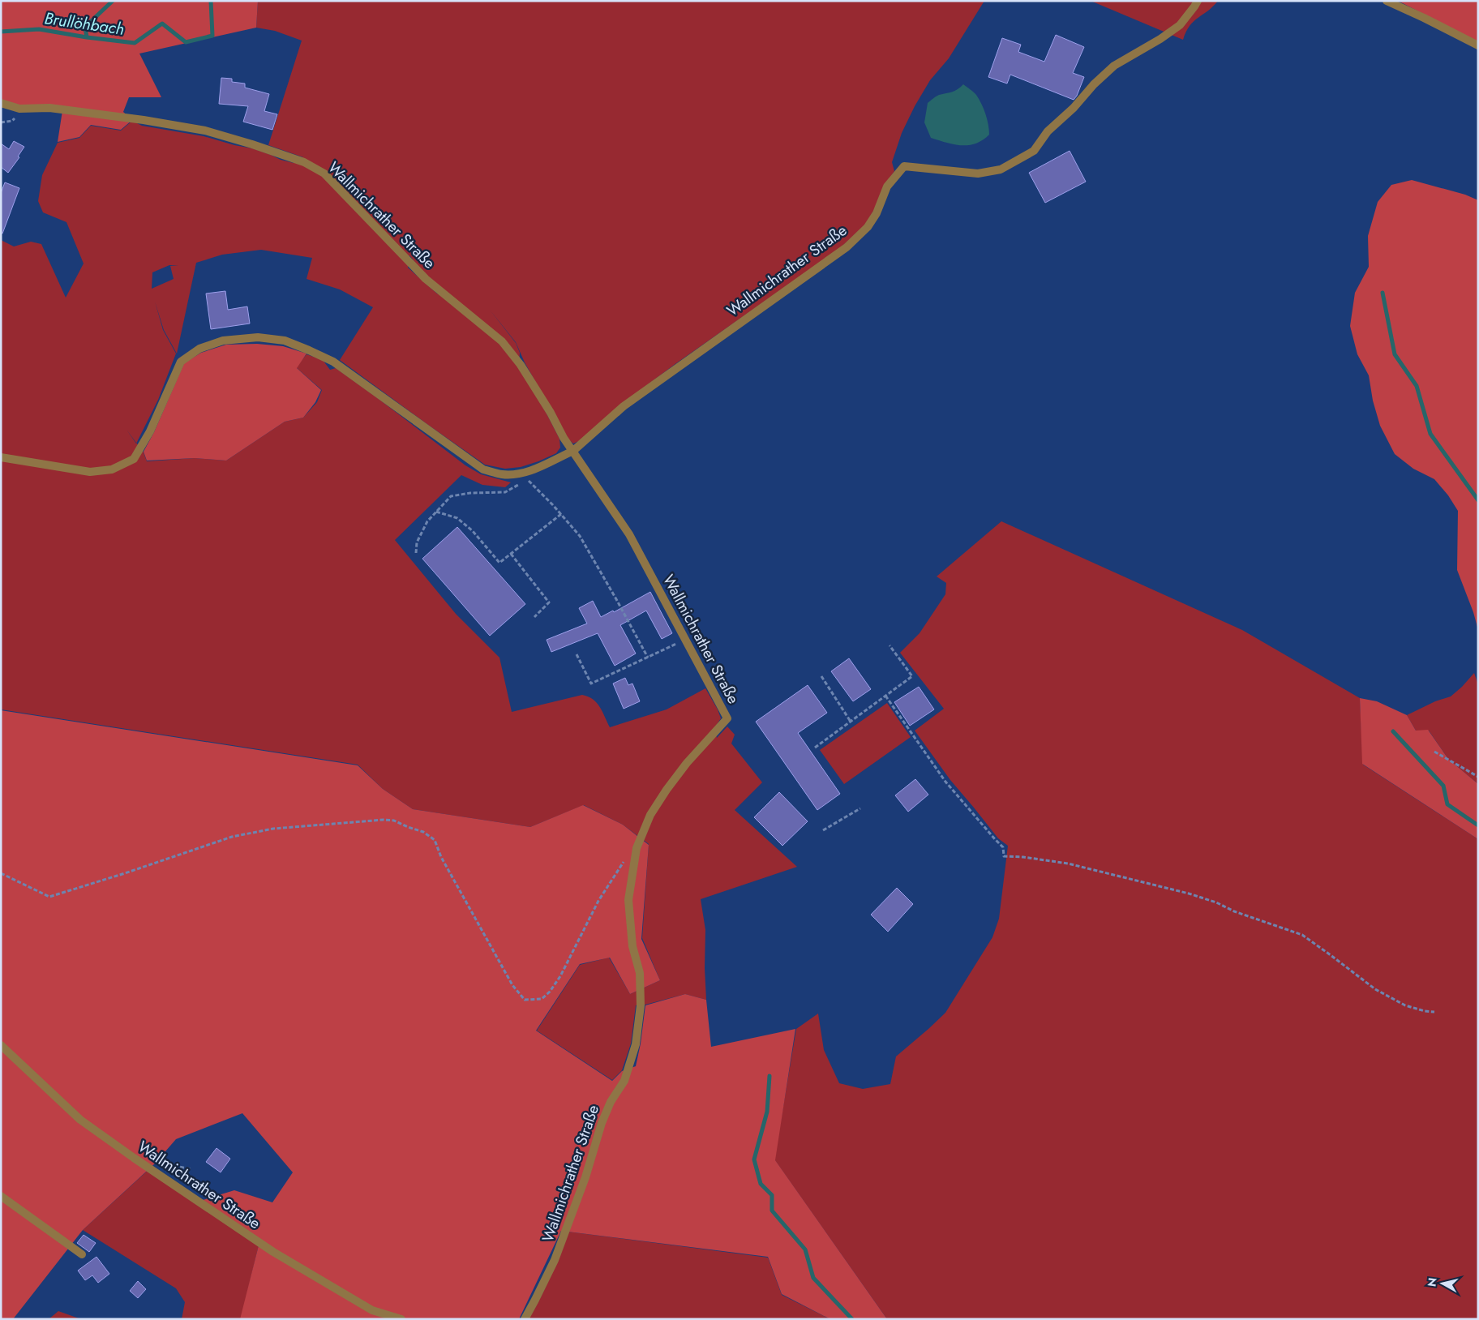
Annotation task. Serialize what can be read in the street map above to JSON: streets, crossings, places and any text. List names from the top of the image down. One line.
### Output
{"streets":{"street":["Wallmichrather Straße"]},"water":["Brullöhbach"],"north":"left"}
